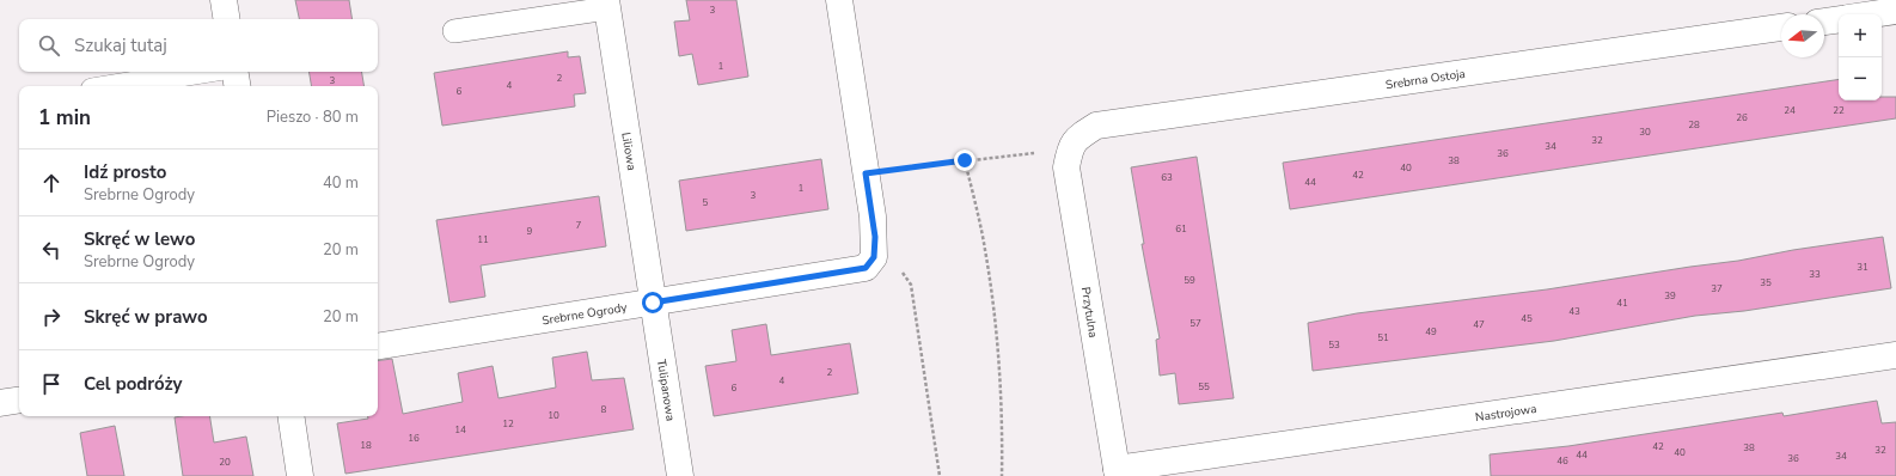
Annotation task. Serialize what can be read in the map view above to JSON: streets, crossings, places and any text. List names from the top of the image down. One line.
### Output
{"streets":{"street":["Srebrna Ostoja","Liliowa","Przytulna","Srebrne Ogrody","Tulipanowa","Nastrojowa"]},"crossings":[["Srebrna Ostoja","Przytulna"],["Liliowa","Srebrne Ogrody"],["Liliowa","Tulipanowa"],["Przytulna","Nastrojowa"],["Srebrne Ogrody","Tulipanowa"]],"house_numbers":["3","1","2","3","4","6","24","22","26","28","30","32","34","36","38","40","42","63","44","1","3","5","7","61","9","11","31","33","59","35","37","39","41","43","45","57","47","49","51","53","2","4","55","6","8","10","12","14","16","18","42","38","32","40","44","34","36","46","20"],"north":"left","page":{"map_buttons":["+","−"],"search":"Szukaj tutaj","heading":["1 min","Pieszo · 80 m"],"list":[["Idź prosto","Srebrne Ogrody","40 m"],["Skręć w lewo","Srebrne Ogrody","20 m"],["Skręć w prawo","20 m"],"Cel podróży"]}}
